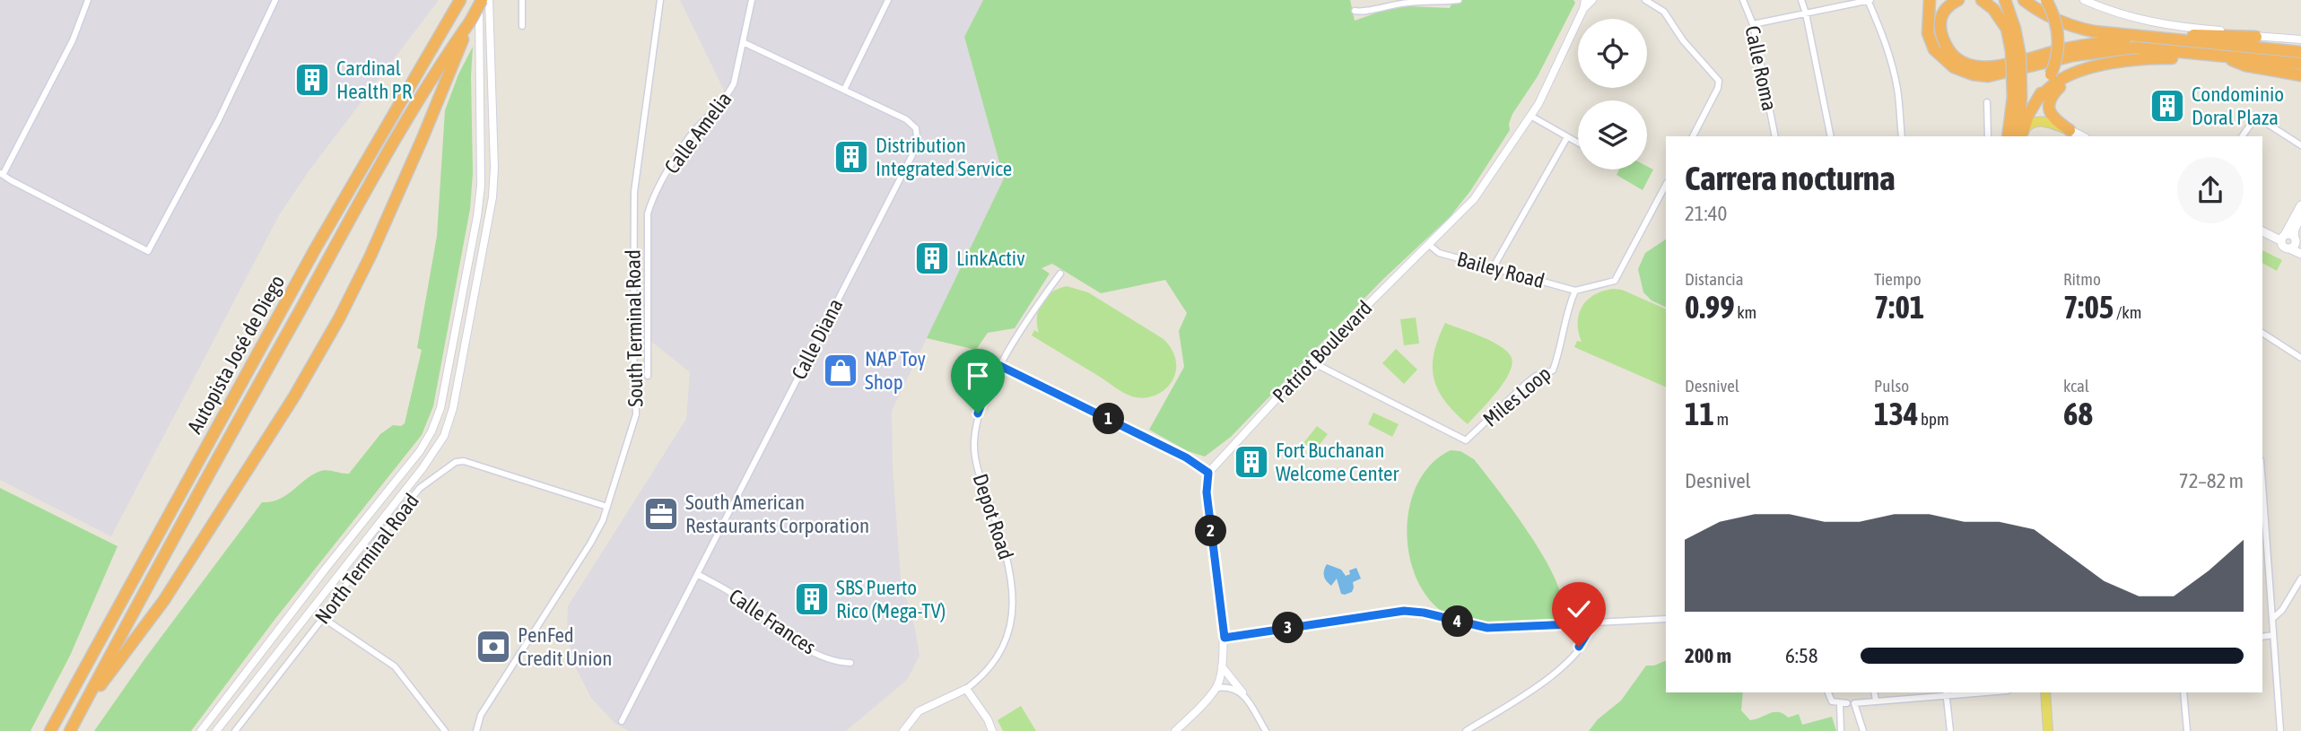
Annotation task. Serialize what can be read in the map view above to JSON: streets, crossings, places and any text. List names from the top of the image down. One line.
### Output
{"streets":{"highway":["Autopista José de Diego"],"street":["Calle Roma","Calle Amelia","Bailey Road","South Terminal Road","Calle Diana","Patriot Boulevard","Miles Loop","Depot Road","North Terminal Road","Calle Frances"]},"crossings":[["Calle Amelia","Calle Diana"],["Bailey Road","Patriot Boulevard"],["Bailey Road","Miles Loop"],["South Terminal Road","North Terminal Road"],["Calle Diana","Calle Frances"],["Patriot Boulevard","Miles Loop"]],"places":{"building":["Cardinal Health PR","Condominio Doral Plaza","Distribution Integrated Service","LinkActiv","Fort Buchanan Welcome Center","SBS Puerto Rico (Mega-TV)"],"shop":["NAP Toy Shop"],"office":["South American Restaurants Corporation"],"bank":["PenFed Credit Union"]},"page":{"heading":["Carrera nocturna","21:40"],"stats":[["Distancia","0.99 km"],["Tiempo","7:01"],["Ritmo","7:05 /km"],["Desnivel","11 m"],["Pulso","134 bpm"],["kcal","68"]],"pins":["1","2","4","3"],"chart":["Desnivel","72–82 m"],"list":[{"name":"200 m","note":"6:58"}]}}
